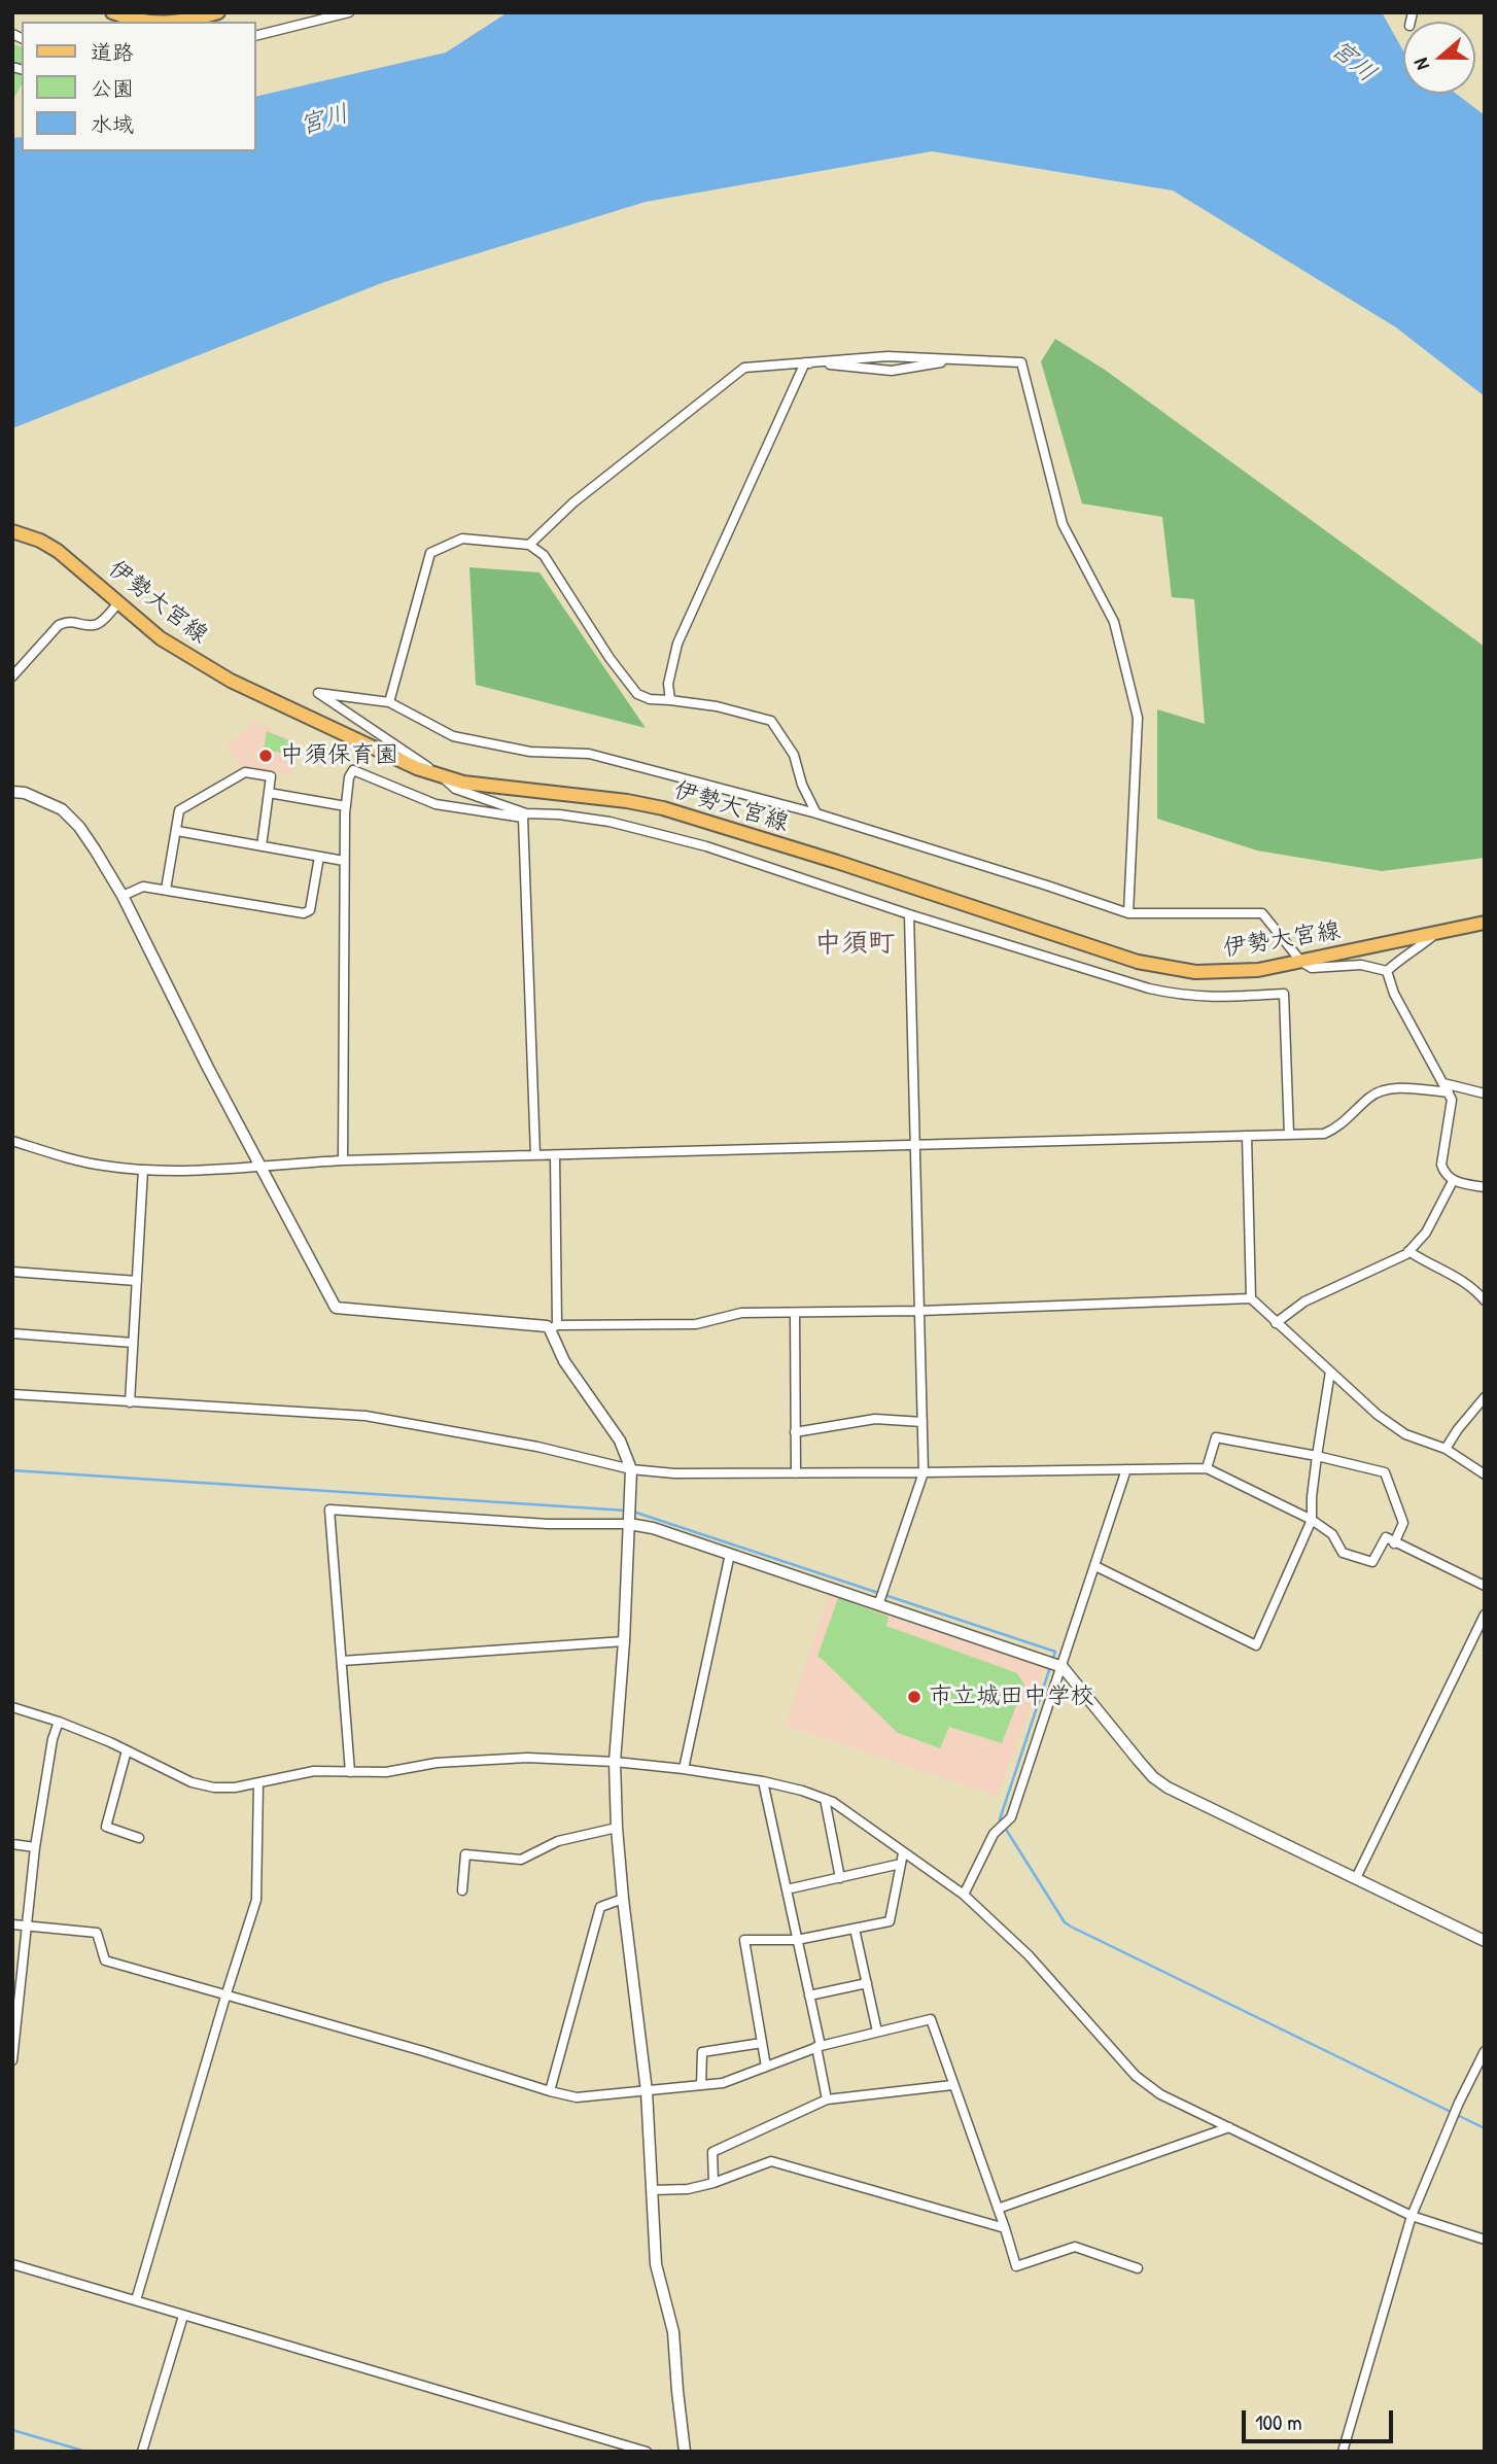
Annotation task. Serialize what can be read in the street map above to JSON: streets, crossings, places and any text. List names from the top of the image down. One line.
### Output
{"streets":{"main road":["伊勢大宮線"]},"districts":["中須町"],"water":["宮川"],"places":["中須保育園","市立城田中学校"],"legend":["道路","公園","水域"],"scale_bar":"100 m","north":"left"}
